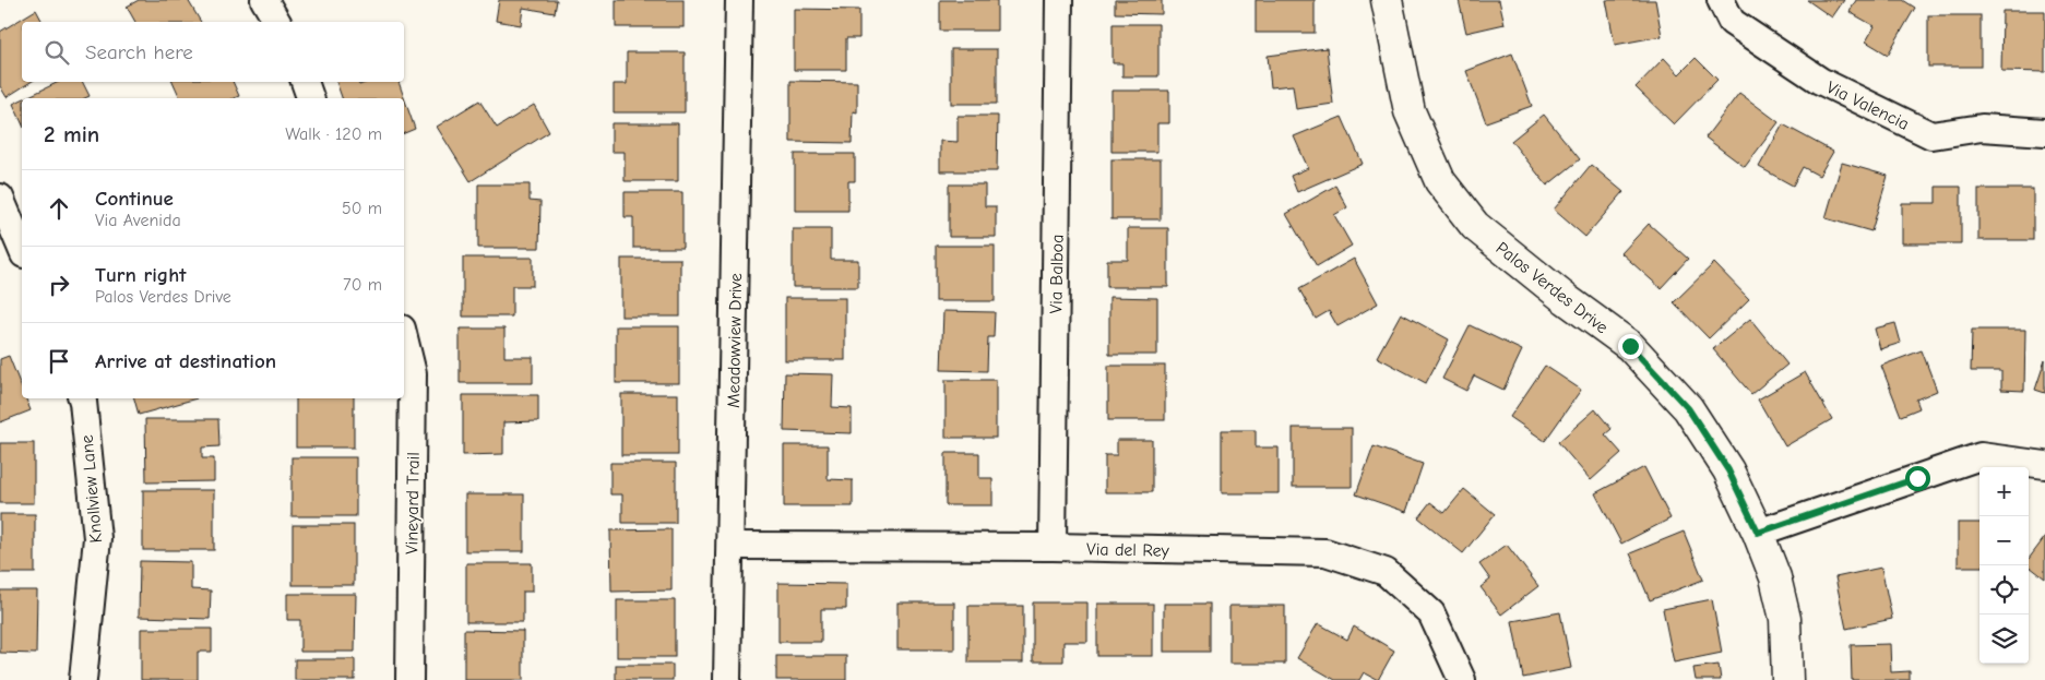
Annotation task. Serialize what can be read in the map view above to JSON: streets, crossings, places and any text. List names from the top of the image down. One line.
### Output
{"streets":{"street":["Via Valencia","Via Balboa","Palos Verdes Drive","Meadowview Drive","Knollview Lane","Vineyard Trail","Via del Rey"]},"crossings":[["Via Balboa","Via del Rey"],["Meadowview Drive","Via del Rey"]],"page":{"search":"Search here","heading":["2 min","Walk · 120 m"],"list":[["Continue","Via Avenida","50 m"],["Turn right","Palos Verdes Drive","70 m"],"Arrive at destination"],"map_buttons":["+","−"]}}
